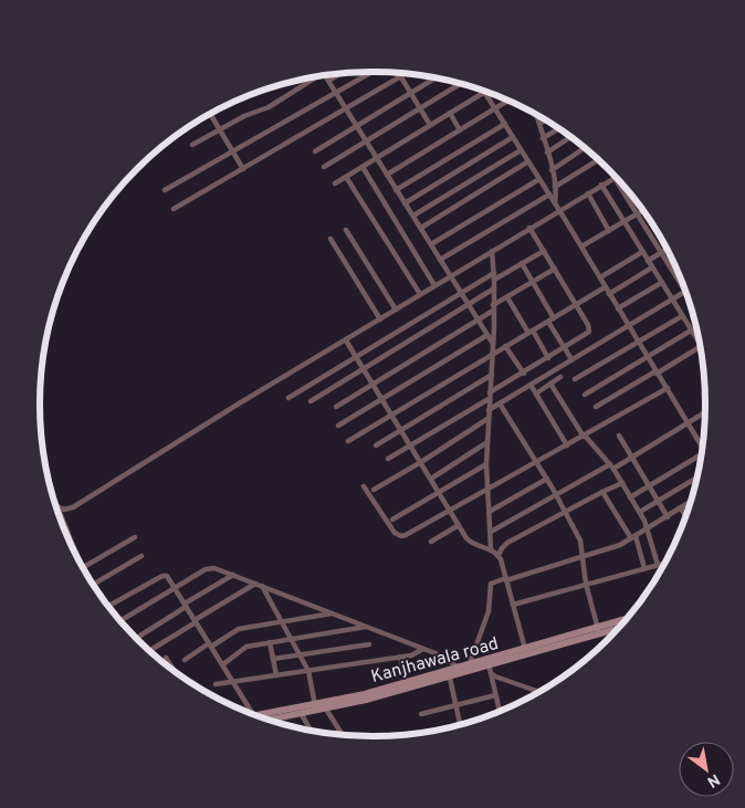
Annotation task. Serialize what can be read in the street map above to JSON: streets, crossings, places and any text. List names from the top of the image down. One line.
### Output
{"streets":{"main road":["Kanjhawala road"]},"north":"bottom right"}
